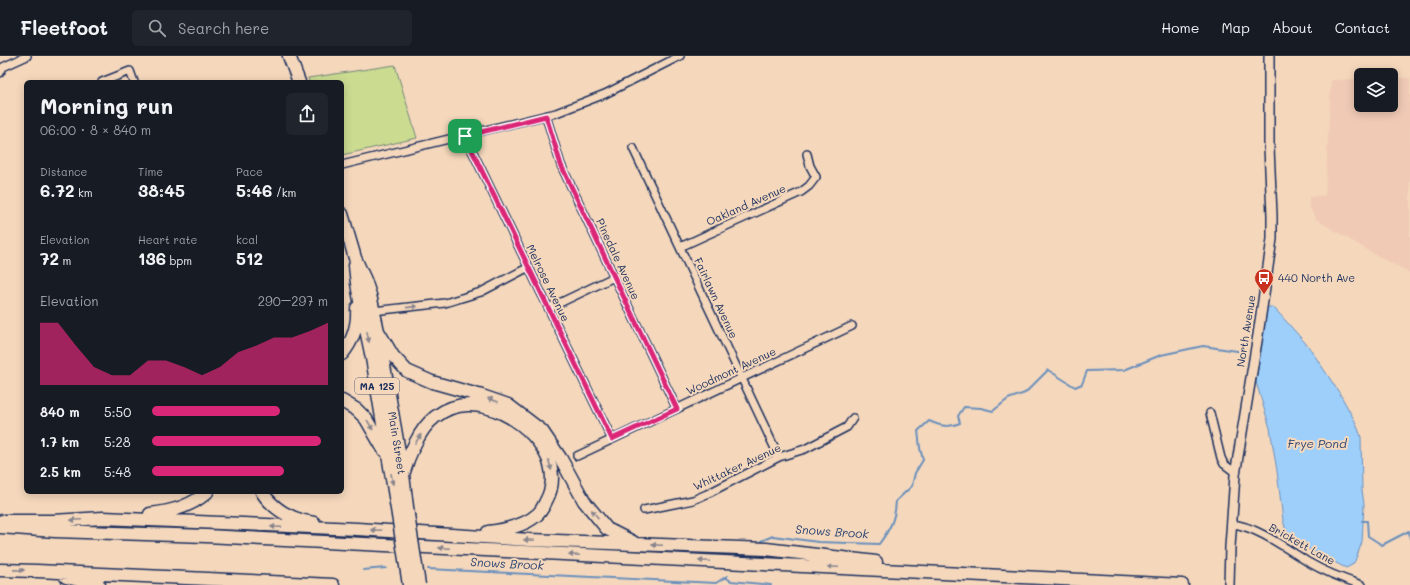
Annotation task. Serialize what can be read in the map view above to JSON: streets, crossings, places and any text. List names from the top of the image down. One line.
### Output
{"streets":{"highway":["MA 125","Main Street"],"main road":["North Avenue"],"street":["Oakland Avenue","Pinedale Avenue","Melrose Avenue","Fairlawn Avenue","Woodmont Avenue","Whittaker Avenue","Brickett Lane"]},"crossings":[["Oakland Avenue","Fairlawn Avenue"],["Pinedale Avenue","Woodmont Avenue"],["Melrose Avenue","Woodmont Avenue"],["Fairlawn Avenue","Woodmont Avenue"],["Fairlawn Avenue","Whittaker Avenue"],["North Avenue","Brickett Lane"]],"water":["Frye Pond","Snows Brook"],"places":{"bus stop":["440 North Ave"]},"page":{"header":"Fleetfoot","search":"Search here","nav":["Home","Map","About","Contact"],"heading":["Morning run","06:00 · 8 × 840 m"],"stats":[["Distance","6.72 km"],["Time","38:45"],["Pace","5:46 /km"],["Elevation","72 m"],["Heart rate","136 bpm"],["kcal","512"]],"chart":["Elevation","290–297 m"],"list":[{"name":"840 m","note":"5:50"},{"name":"1.7 km","note":"5:28"},{"name":"2.5 km","note":"5:48"}]}}
